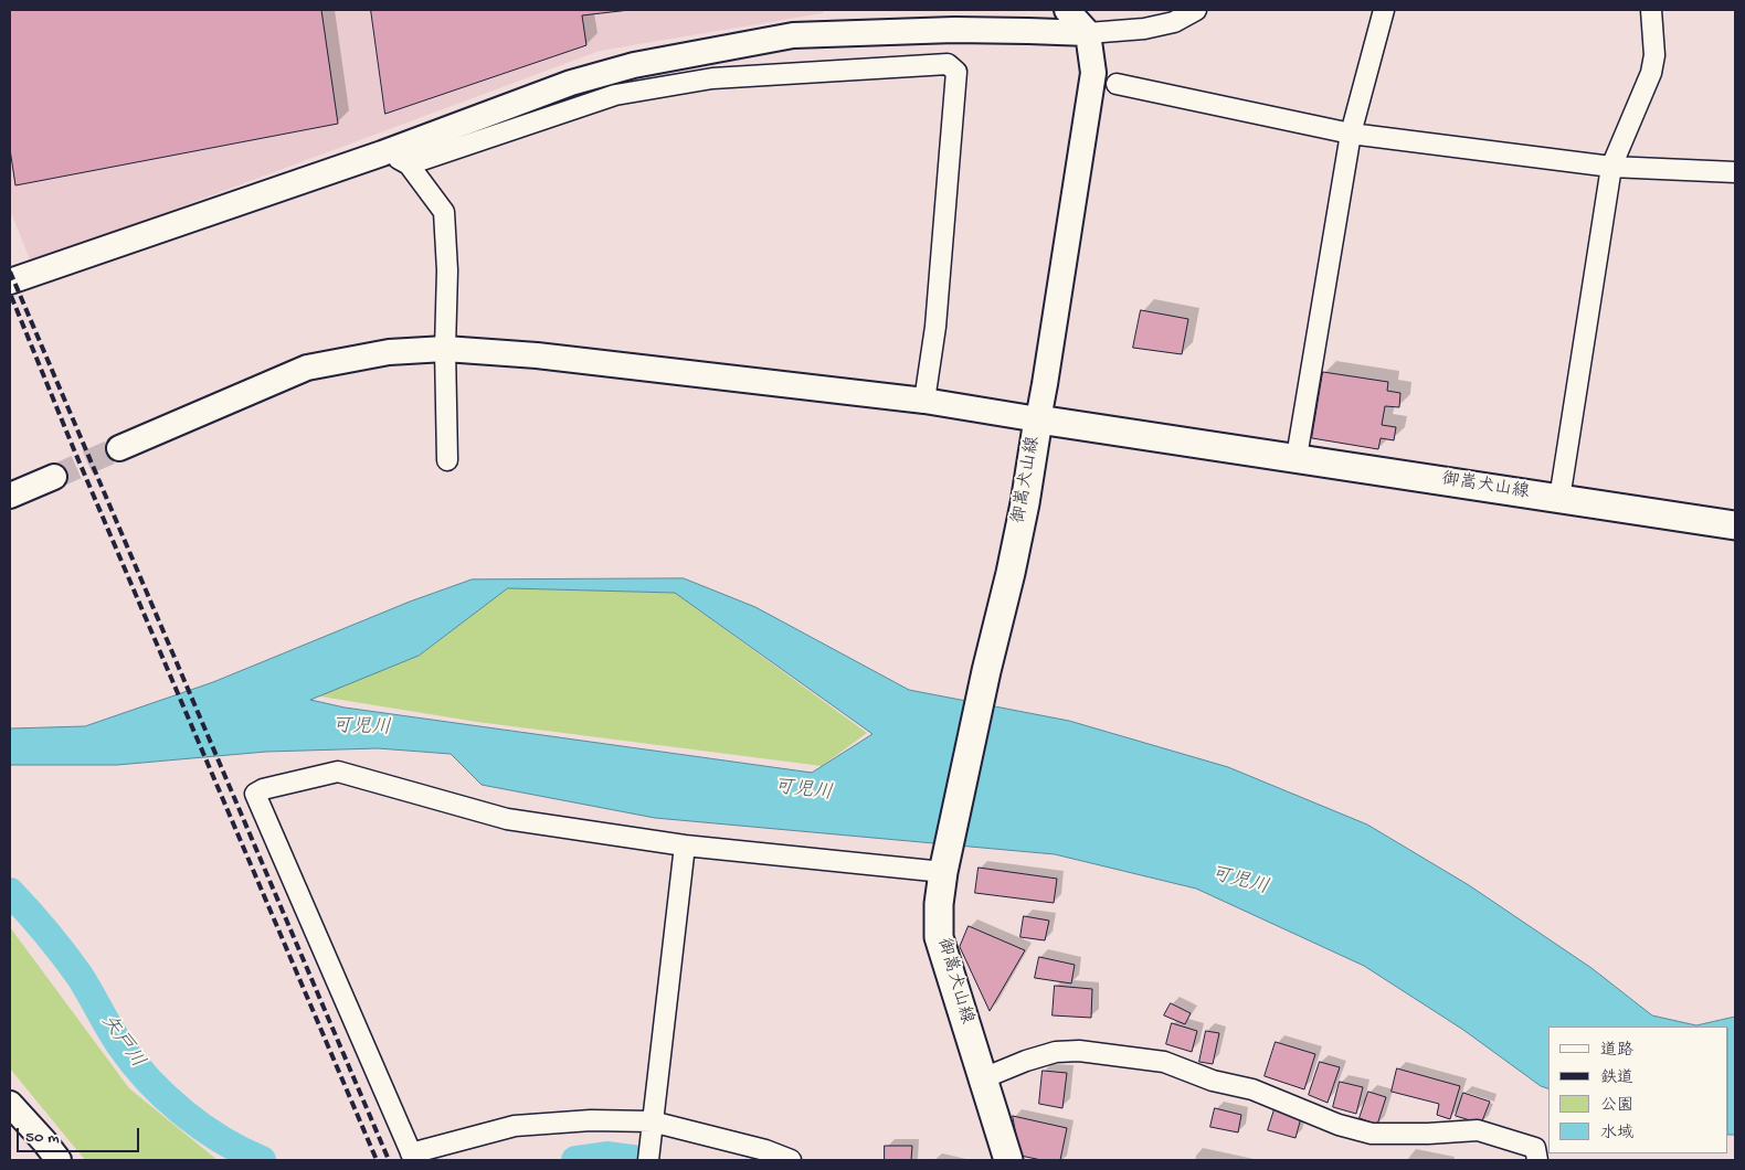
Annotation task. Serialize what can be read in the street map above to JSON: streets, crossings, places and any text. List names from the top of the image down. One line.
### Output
{"streets":{"main road":["御嵩犬山線"]},"water":["可児川","矢戸川"],"legend":["道路","鉄道","公園","水域"],"scale_bar":"50 m"}
